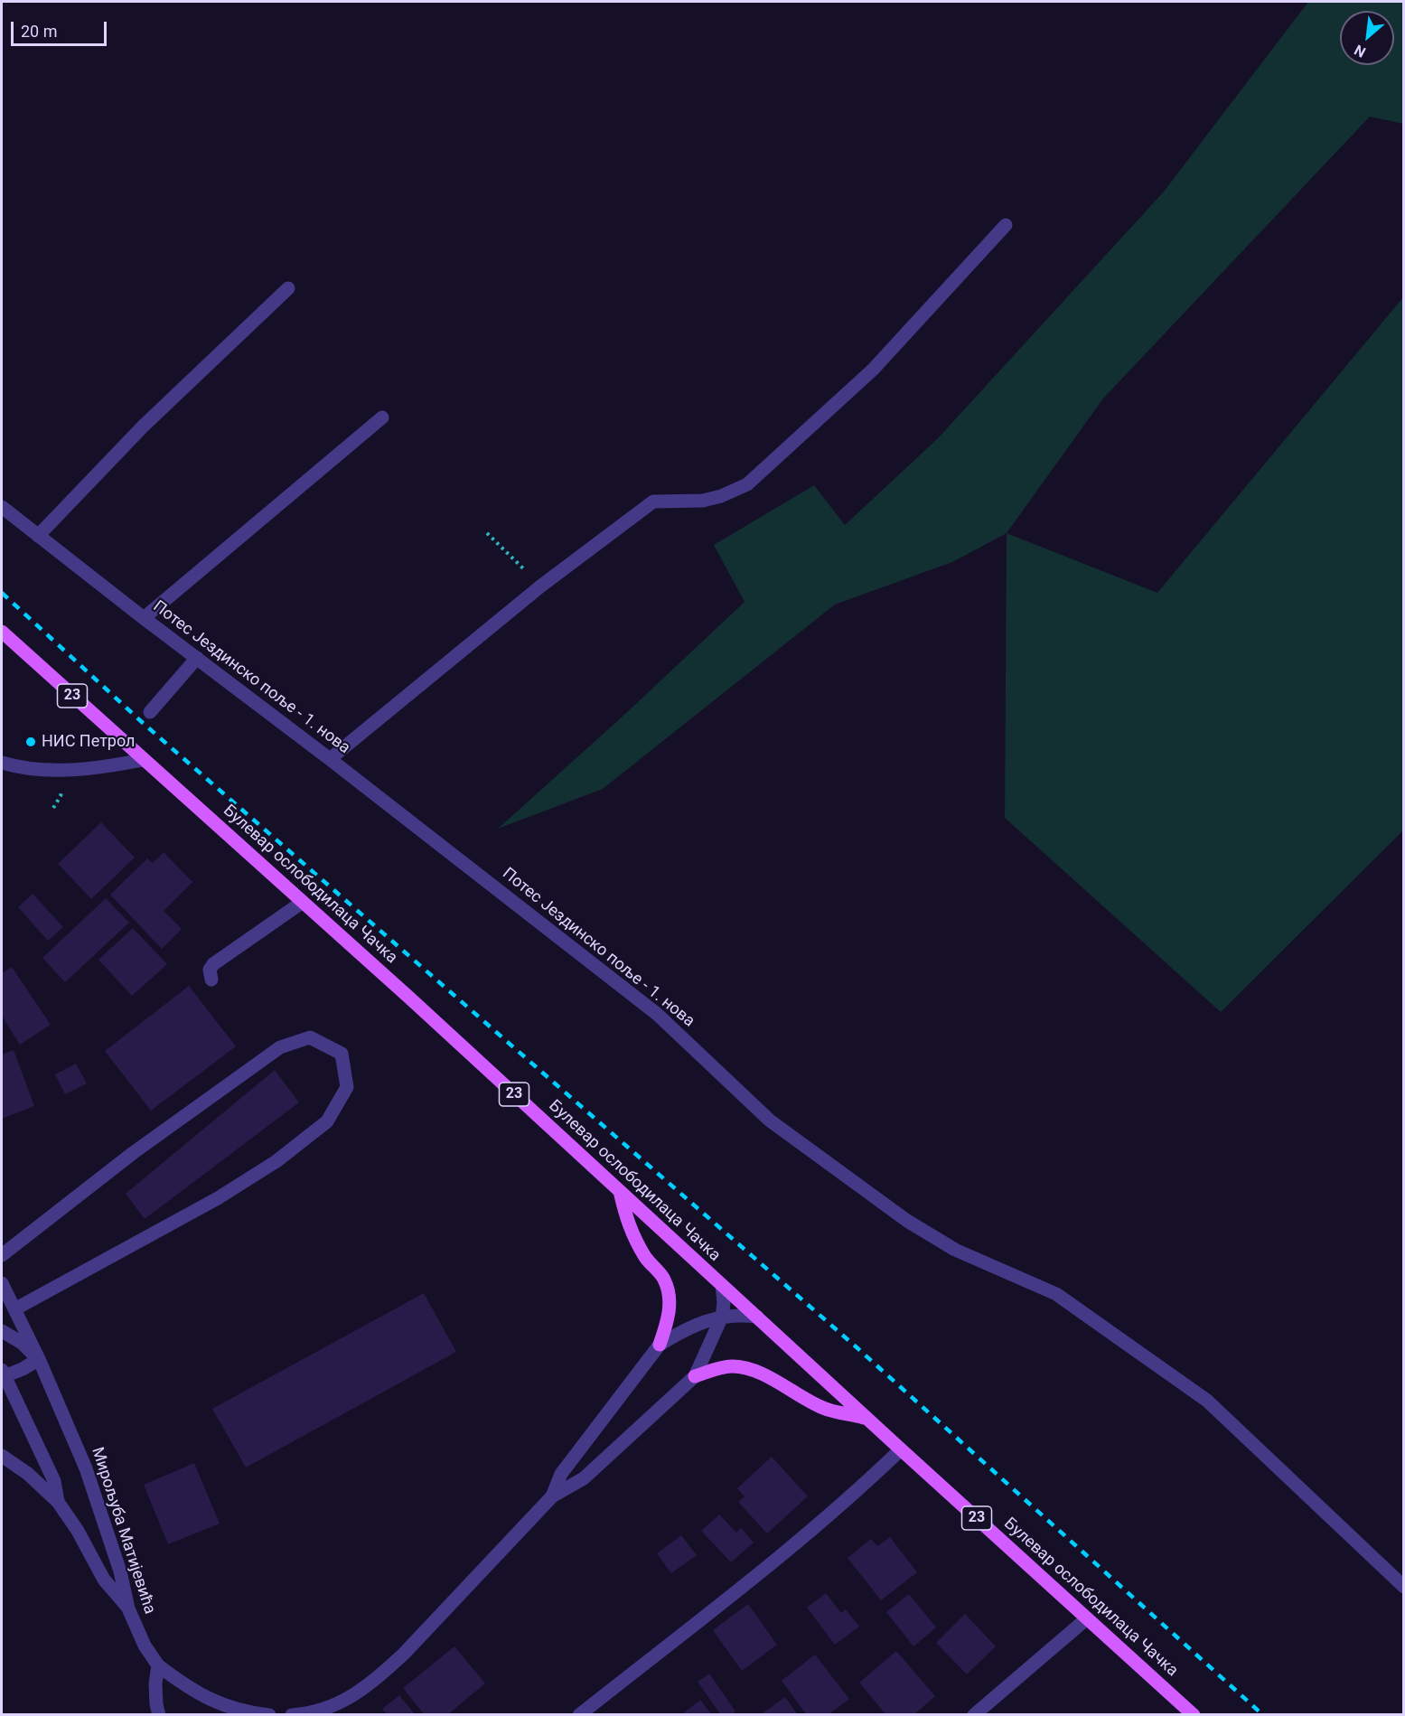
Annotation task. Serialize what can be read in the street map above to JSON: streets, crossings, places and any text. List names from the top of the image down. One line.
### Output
{"streets":{"main road":["23","Булевар ослободилаца Чачка"],"street":["Потес Јездинско поље - 1. нова","Мирољуба Матијевића"]},"places":["НИС Петрол"],"scale_bar":"20 m","north":"bottom left"}
